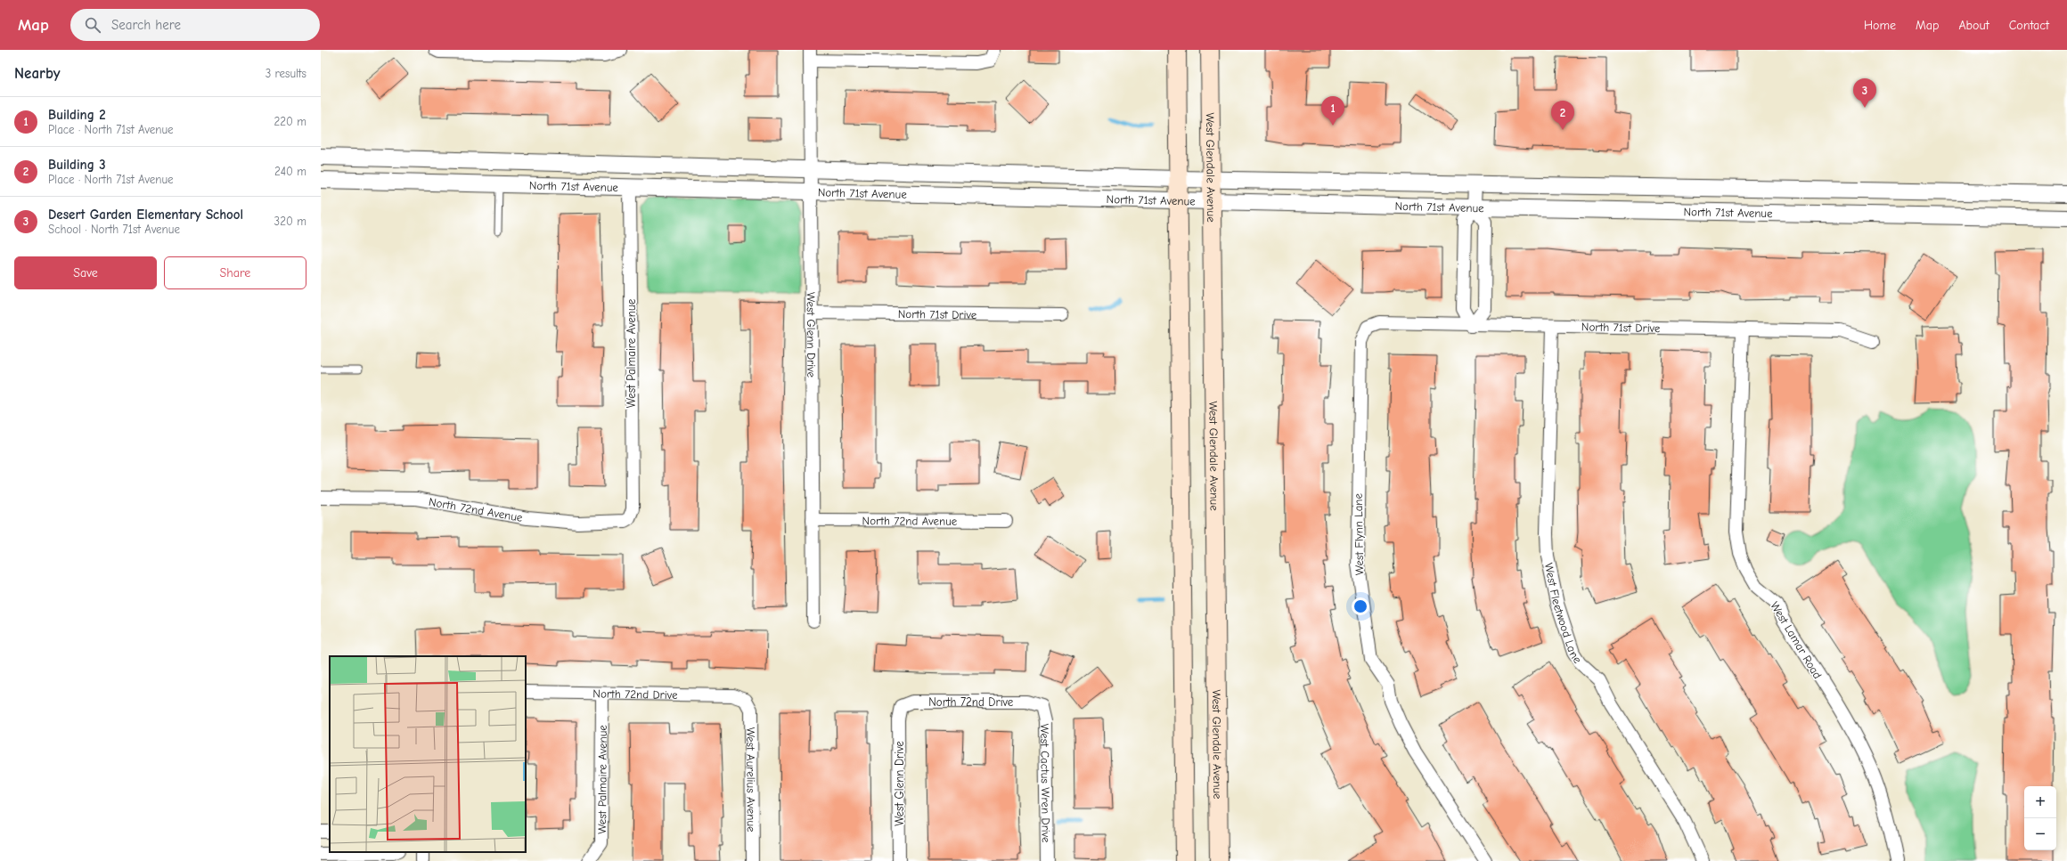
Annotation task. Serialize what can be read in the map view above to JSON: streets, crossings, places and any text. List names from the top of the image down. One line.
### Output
{"streets":{"main road":["West Glendale Avenue"],"street":["North 71st Avenue","North 71st Drive","West Glenn Drive","West Palmaire Avenue","North 72nd Avenue","West Flynn Lane","West Fleetwood Lane","West Lamar Road","North 72nd Drive","West Aurelius Avenue","West Cactus Wren Drive"]},"crossings":[["West Glendale Avenue","North 71st Avenue"],["North 71st Avenue","West Glenn Drive"],["North 71st Avenue","West Palmaire Avenue"],["North 71st Drive","West Glenn Drive"],["North 71st Drive","West Flynn Lane"],["North 71st Drive","West Fleetwood Lane"],["North 71st Drive","West Lamar Road"],["West Glenn Drive","North 72nd Avenue"],["West Glenn Drive","North 72nd Drive"],["West Palmaire Avenue","North 72nd Avenue"],["West Palmaire Avenue","North 72nd Drive"],["North 72nd Drive","West Aurelius Avenue"],["North 72nd Drive","West Cactus Wren Drive"]],"page":{"header":"Map","search":"Search here","nav":["Home","Map","About","Contact"],"heading":["Nearby","3 results"],"pins":["3","1","2"],"list":[{"mark":"1","name":"Building 2","note":"Place · North 71st Avenue","value":"220 m"},{"mark":"2","name":"Building 3","note":"Place · North 71st Avenue","value":"240 m"},{"mark":"3","name":"Desert Garden Elementary School","note":"School · North 71st Avenue","value":"320 m"}],"buttons":["Save","Share"],"map_buttons":["+","−"]}}
